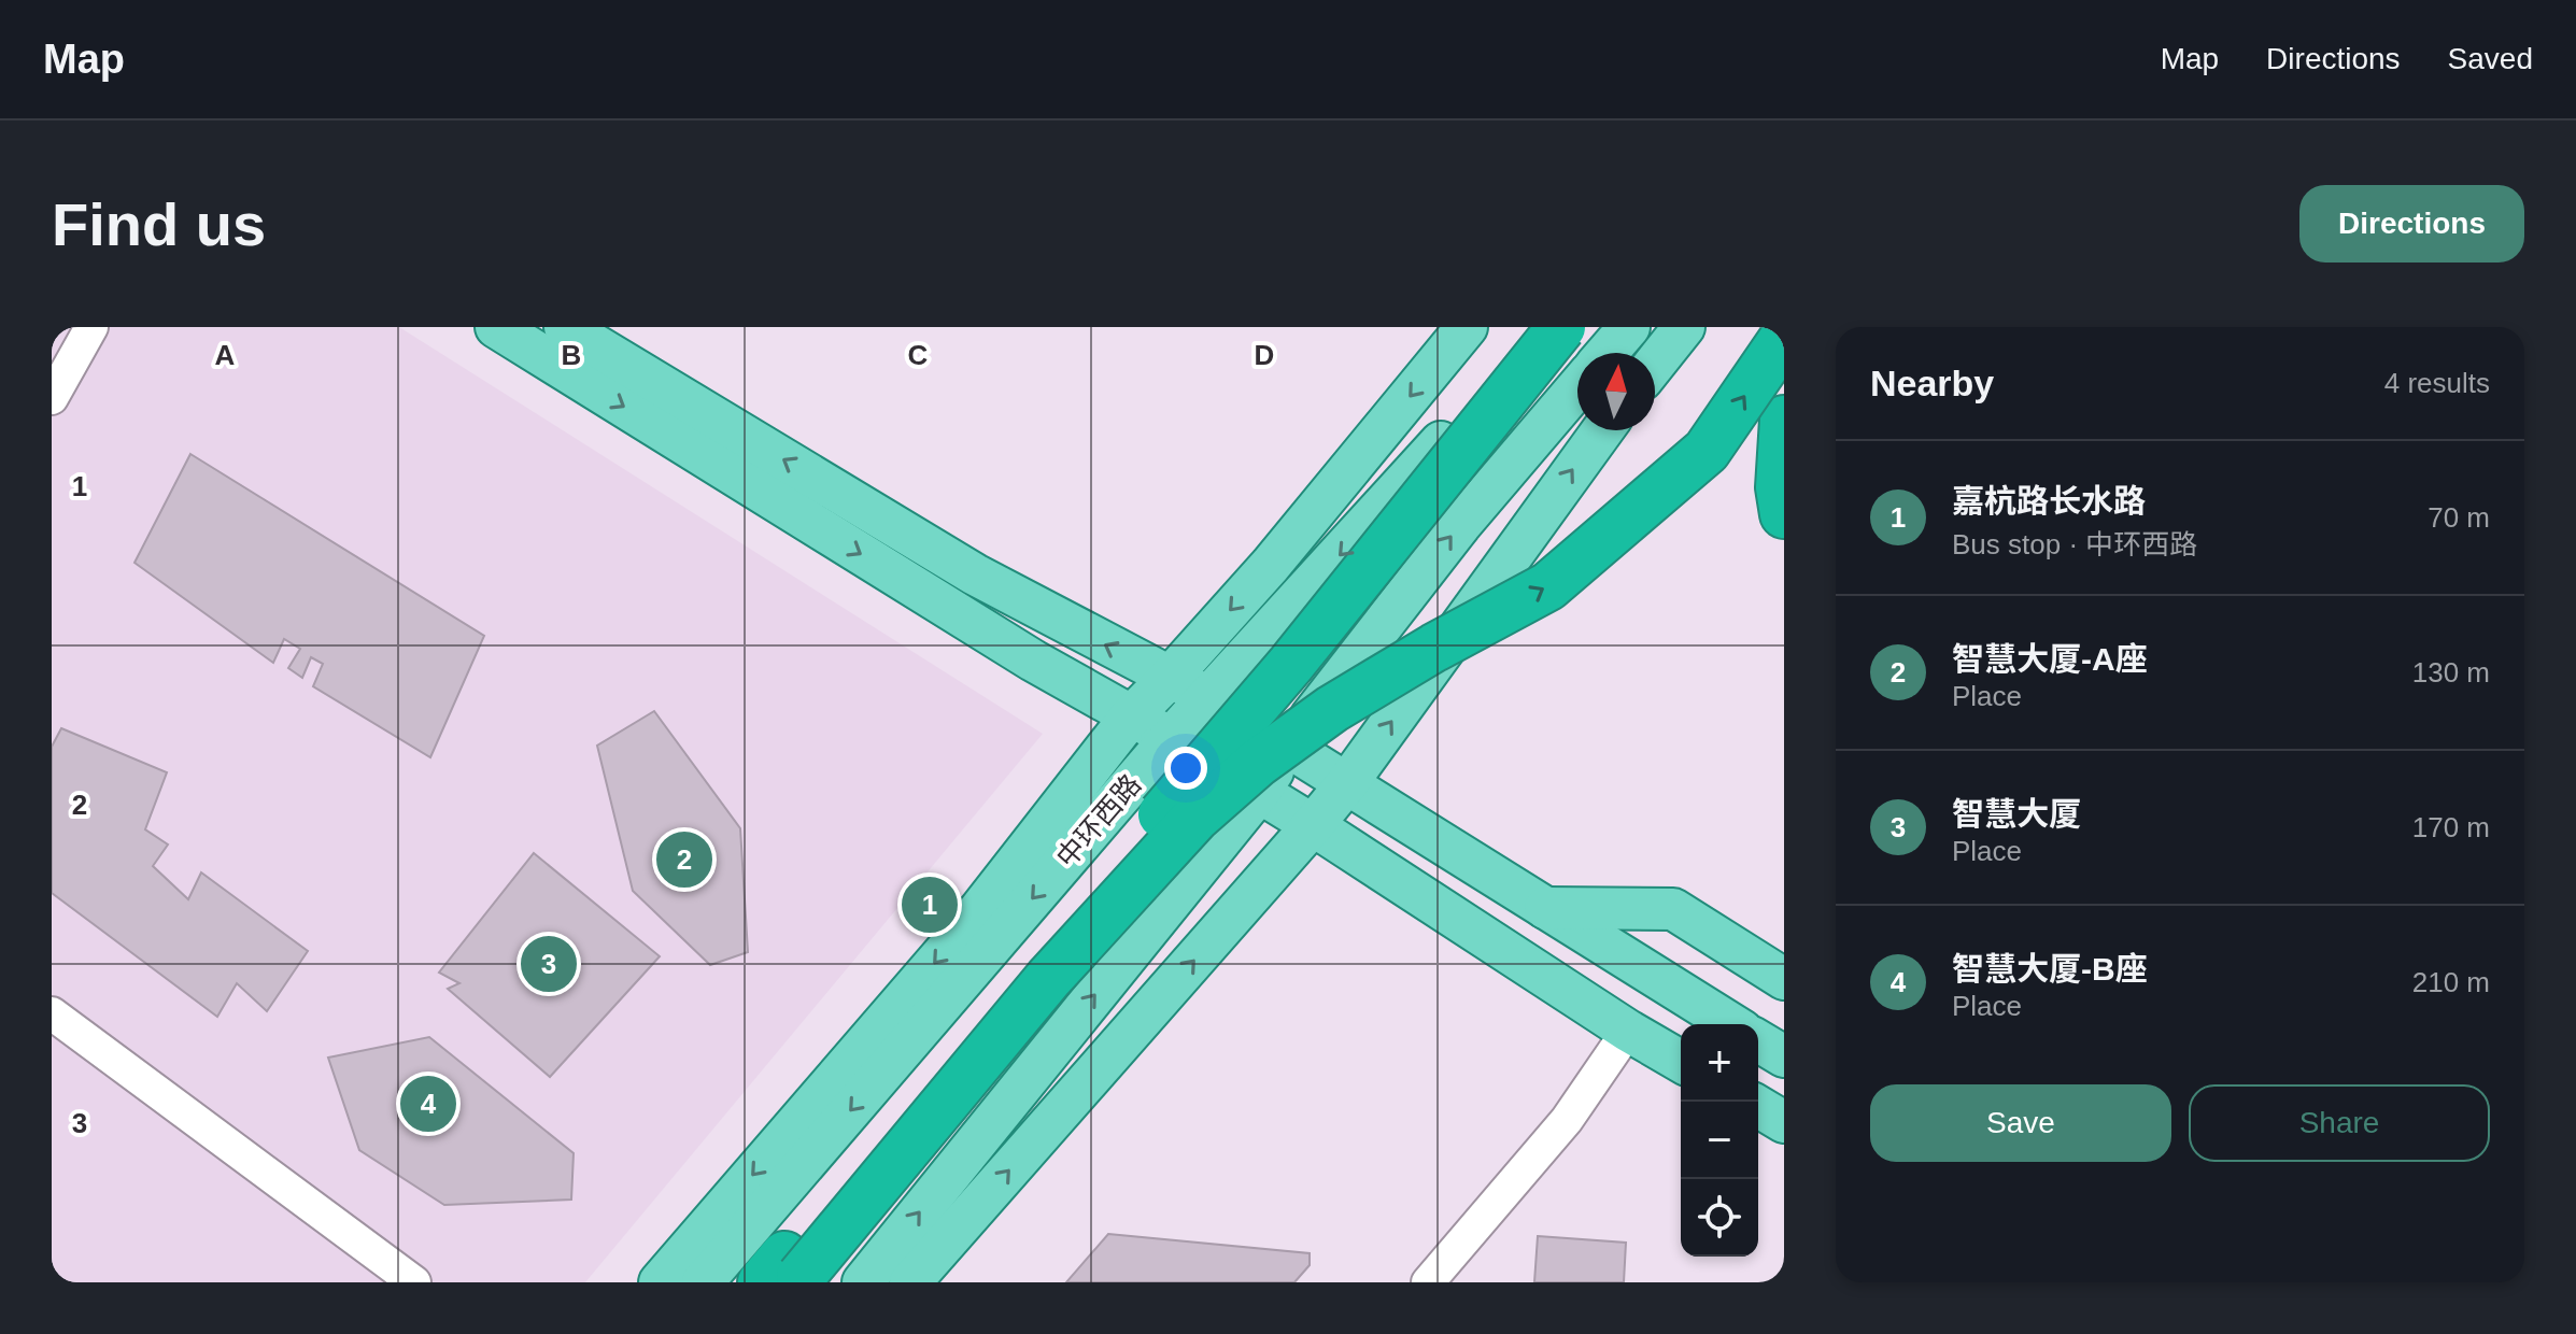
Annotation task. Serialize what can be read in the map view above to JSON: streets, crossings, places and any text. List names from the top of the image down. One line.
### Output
{"streets":{"main road":["中环西路"]},"north":"top","page":{"header":"Map","nav":["Map","Directions","Saved"],"buttons":["Directions",["Save","Share"]],"title":"Find us","heading":["Nearby","4 results"],"list":[{"mark":"1","name":"嘉杭路长水路","note":"Bus stop · 中环西路","value":"70 m"},{"mark":"2","name":"智慧大厦-A座","note":"Place","value":"130 m"},{"mark":"3","name":"智慧大厦","note":"Place","value":"170 m"},{"mark":"4","name":"智慧大厦-B座","note":"Place","value":"210 m"}],"pins":["2","1","3","4"],"map_buttons":["+","−"]},"grid":{"columns":["A","B","C","D"],"rows":["1","2","3"]}}
